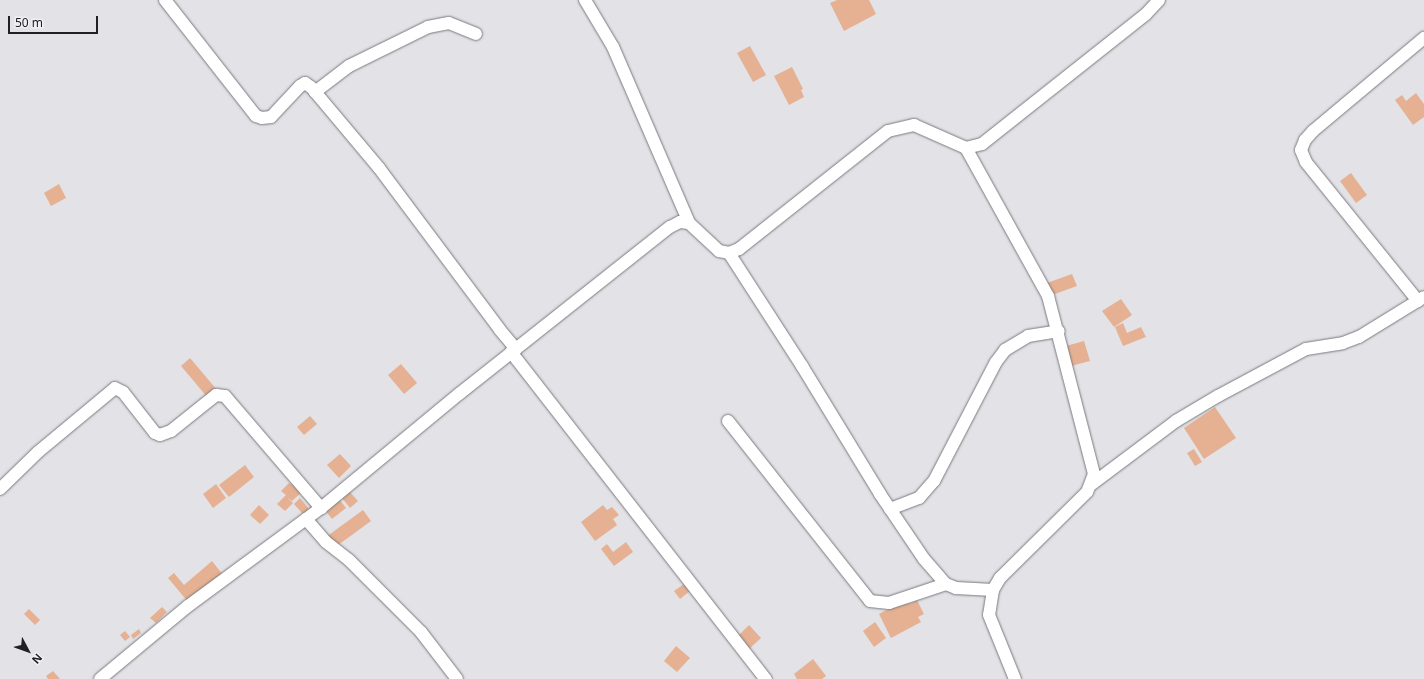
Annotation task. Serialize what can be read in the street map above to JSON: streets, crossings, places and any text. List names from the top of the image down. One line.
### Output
{"scale_bar":"50 m","north":"bottom right"}
